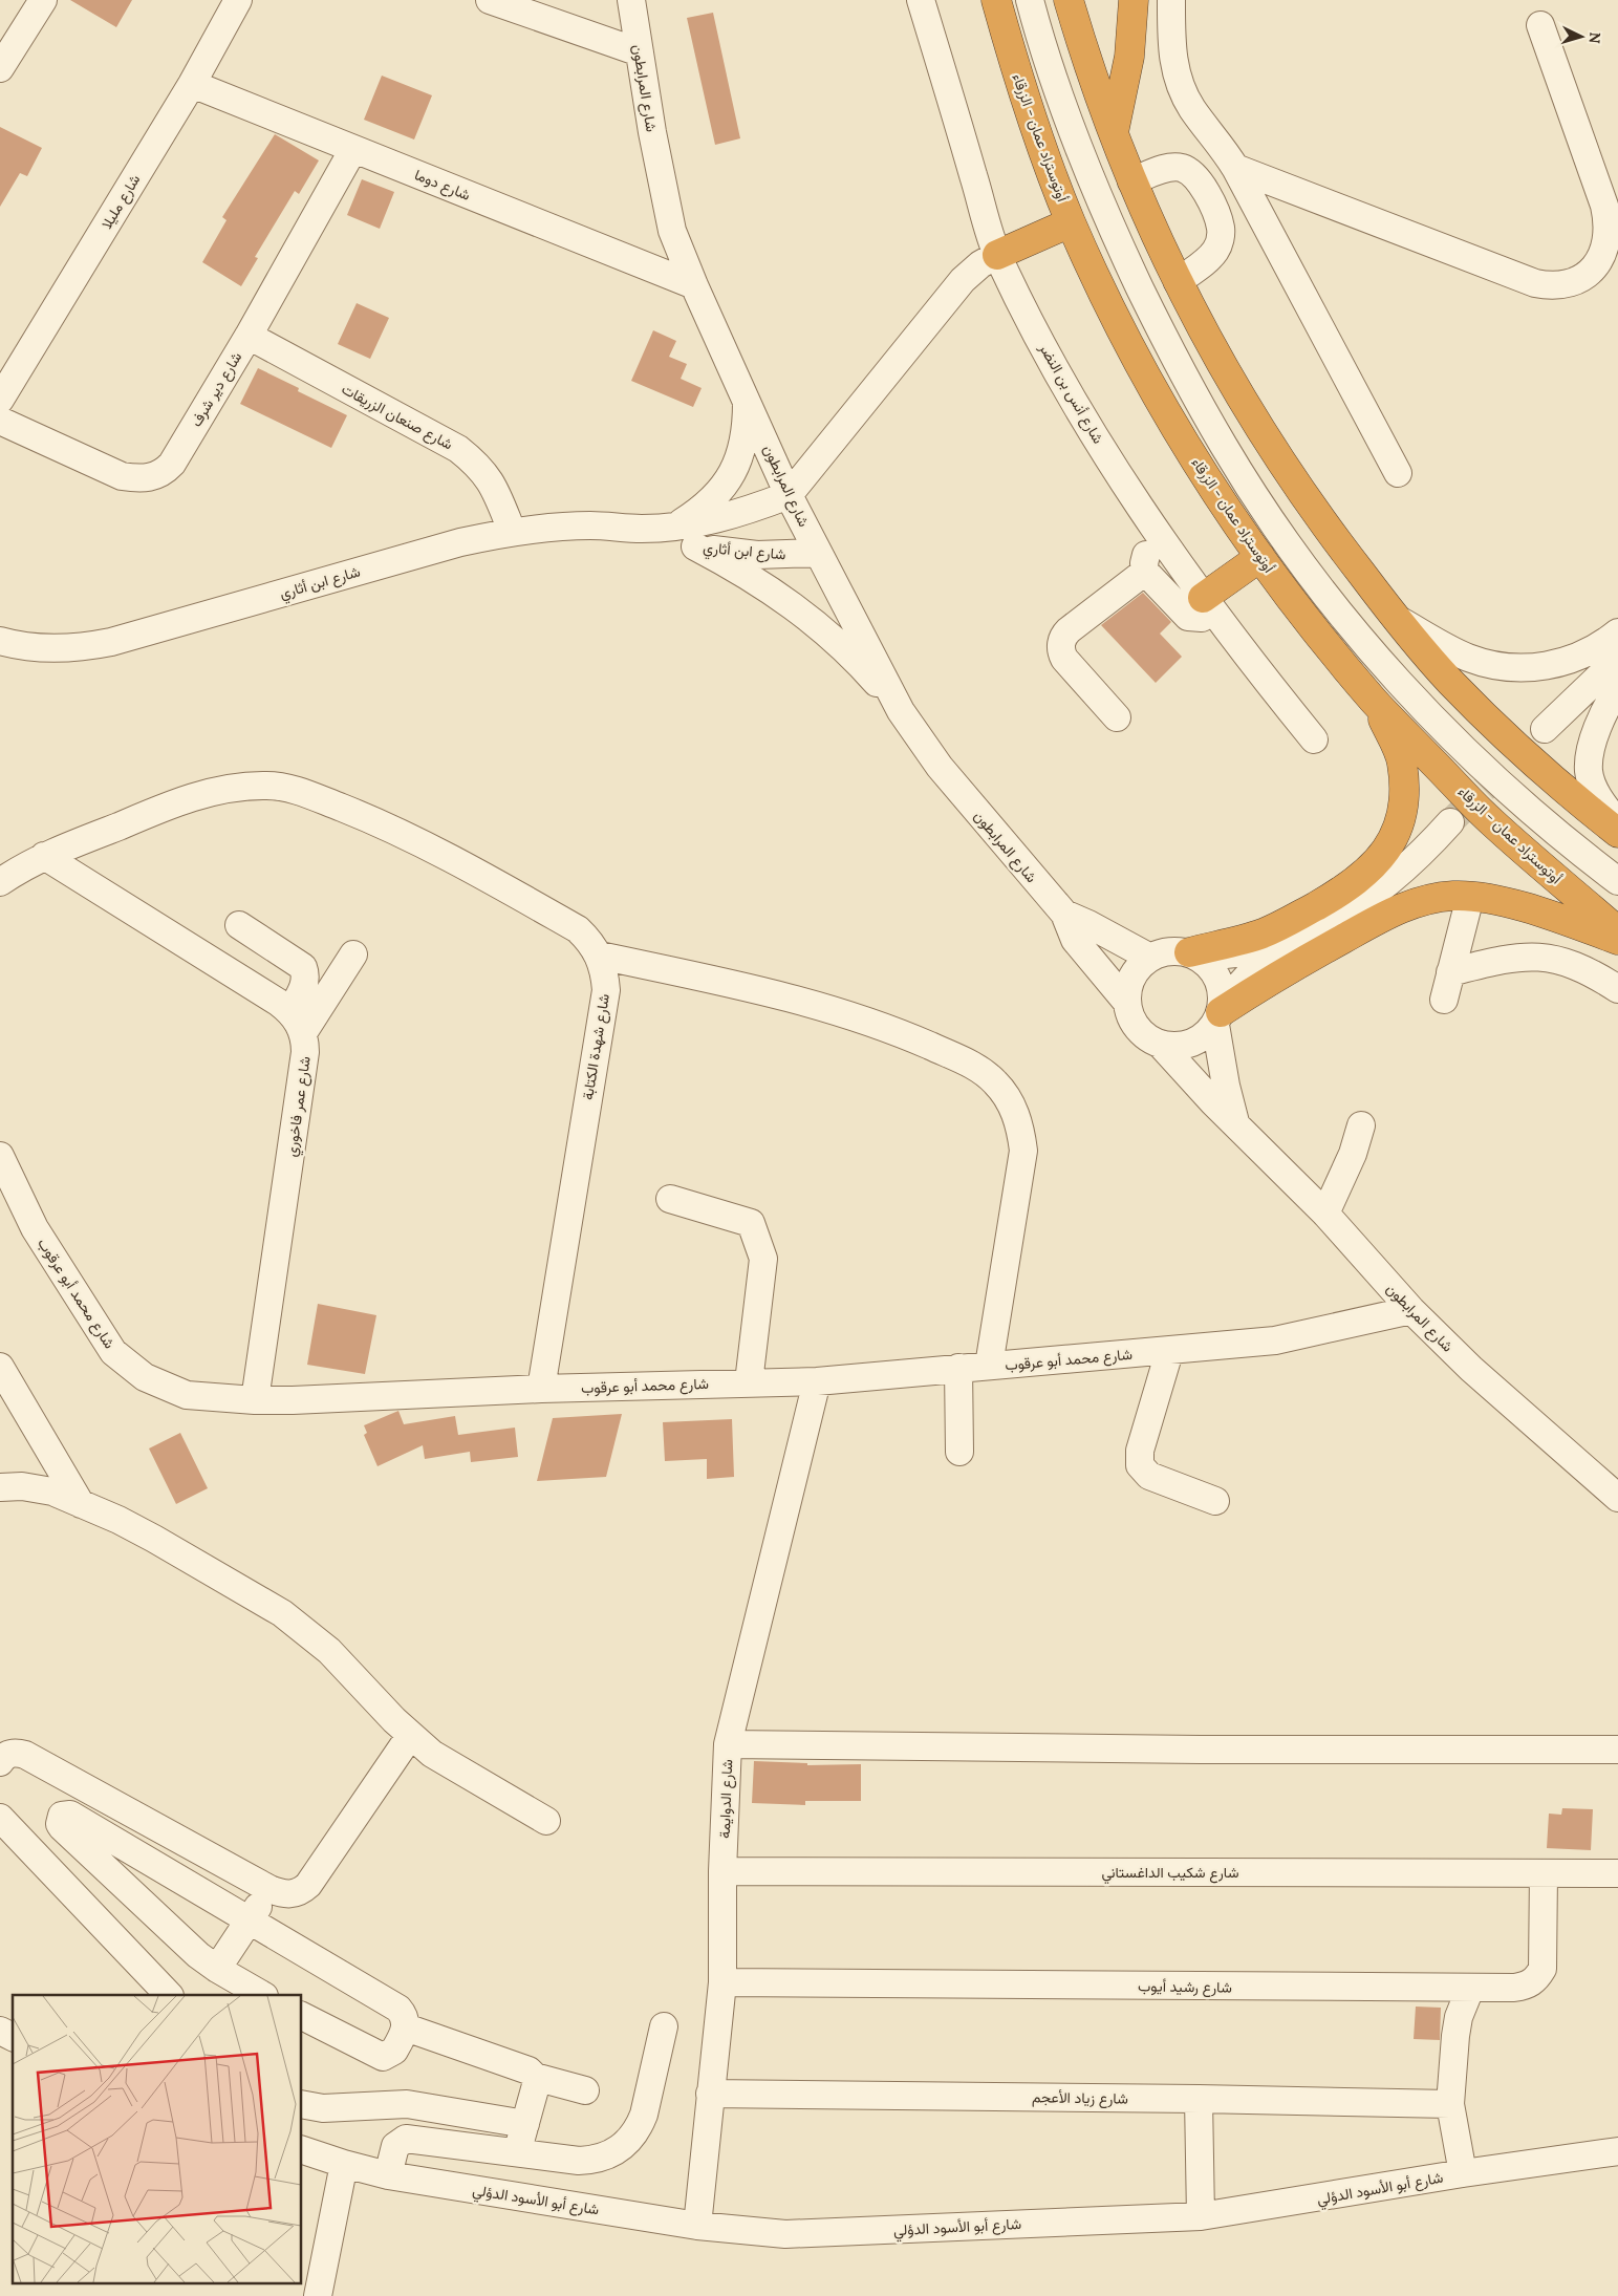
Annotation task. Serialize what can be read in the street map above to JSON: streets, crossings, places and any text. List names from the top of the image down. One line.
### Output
{"streets":{"highway":["أوتوستراد عمان - الزرقاء"],"street":["شارع المرابطون","شارع دوما","شارع مليلا","شارع دير شرف","شارع أنس بن النضر","شارع صنعان الزريقات","شارع ابن أثاري","شارع شهدة الكتابة","شارع عمر فاخوري","شارع محمد أبو عرقوب","شارع الدوايمة","شارع شكيب الداغستاني","شارع رشيد أيوب","شارع زياد الأعجم","شارع أبو الأسود الدؤلي"]},"crossings":[["شارع المرابطون","شارع دوما"],["شارع المرابطون","شارع ابن أثاري"],["شارع المرابطون","شارع محمد أبو عرقوب"],["شارع دوما","شارع مليلا"],["شارع دوما","شارع دير شرف"],["شارع دير شرف","شارع صنعان الزريقات"],["شارع صنعان الزريقات","شارع ابن أثاري"],["شارع شهدة الكتابة","شارع محمد أبو عرقوب"],["شارع عمر فاخوري","شارع محمد أبو عرقوب"],["شارع محمد أبو عرقوب","شارع الدوايمة"],["شارع الدوايمة","شارع شكيب الداغستاني"],["شارع الدوايمة","شارع رشيد أيوب"],["شارع الدوايمة","شارع زياد الأعجم"],["شارع الدوايمة","شارع أبو الأسود الدؤلي"],["شارع شكيب الداغستاني","شارع رشيد أيوب"]],"north":"right"}
